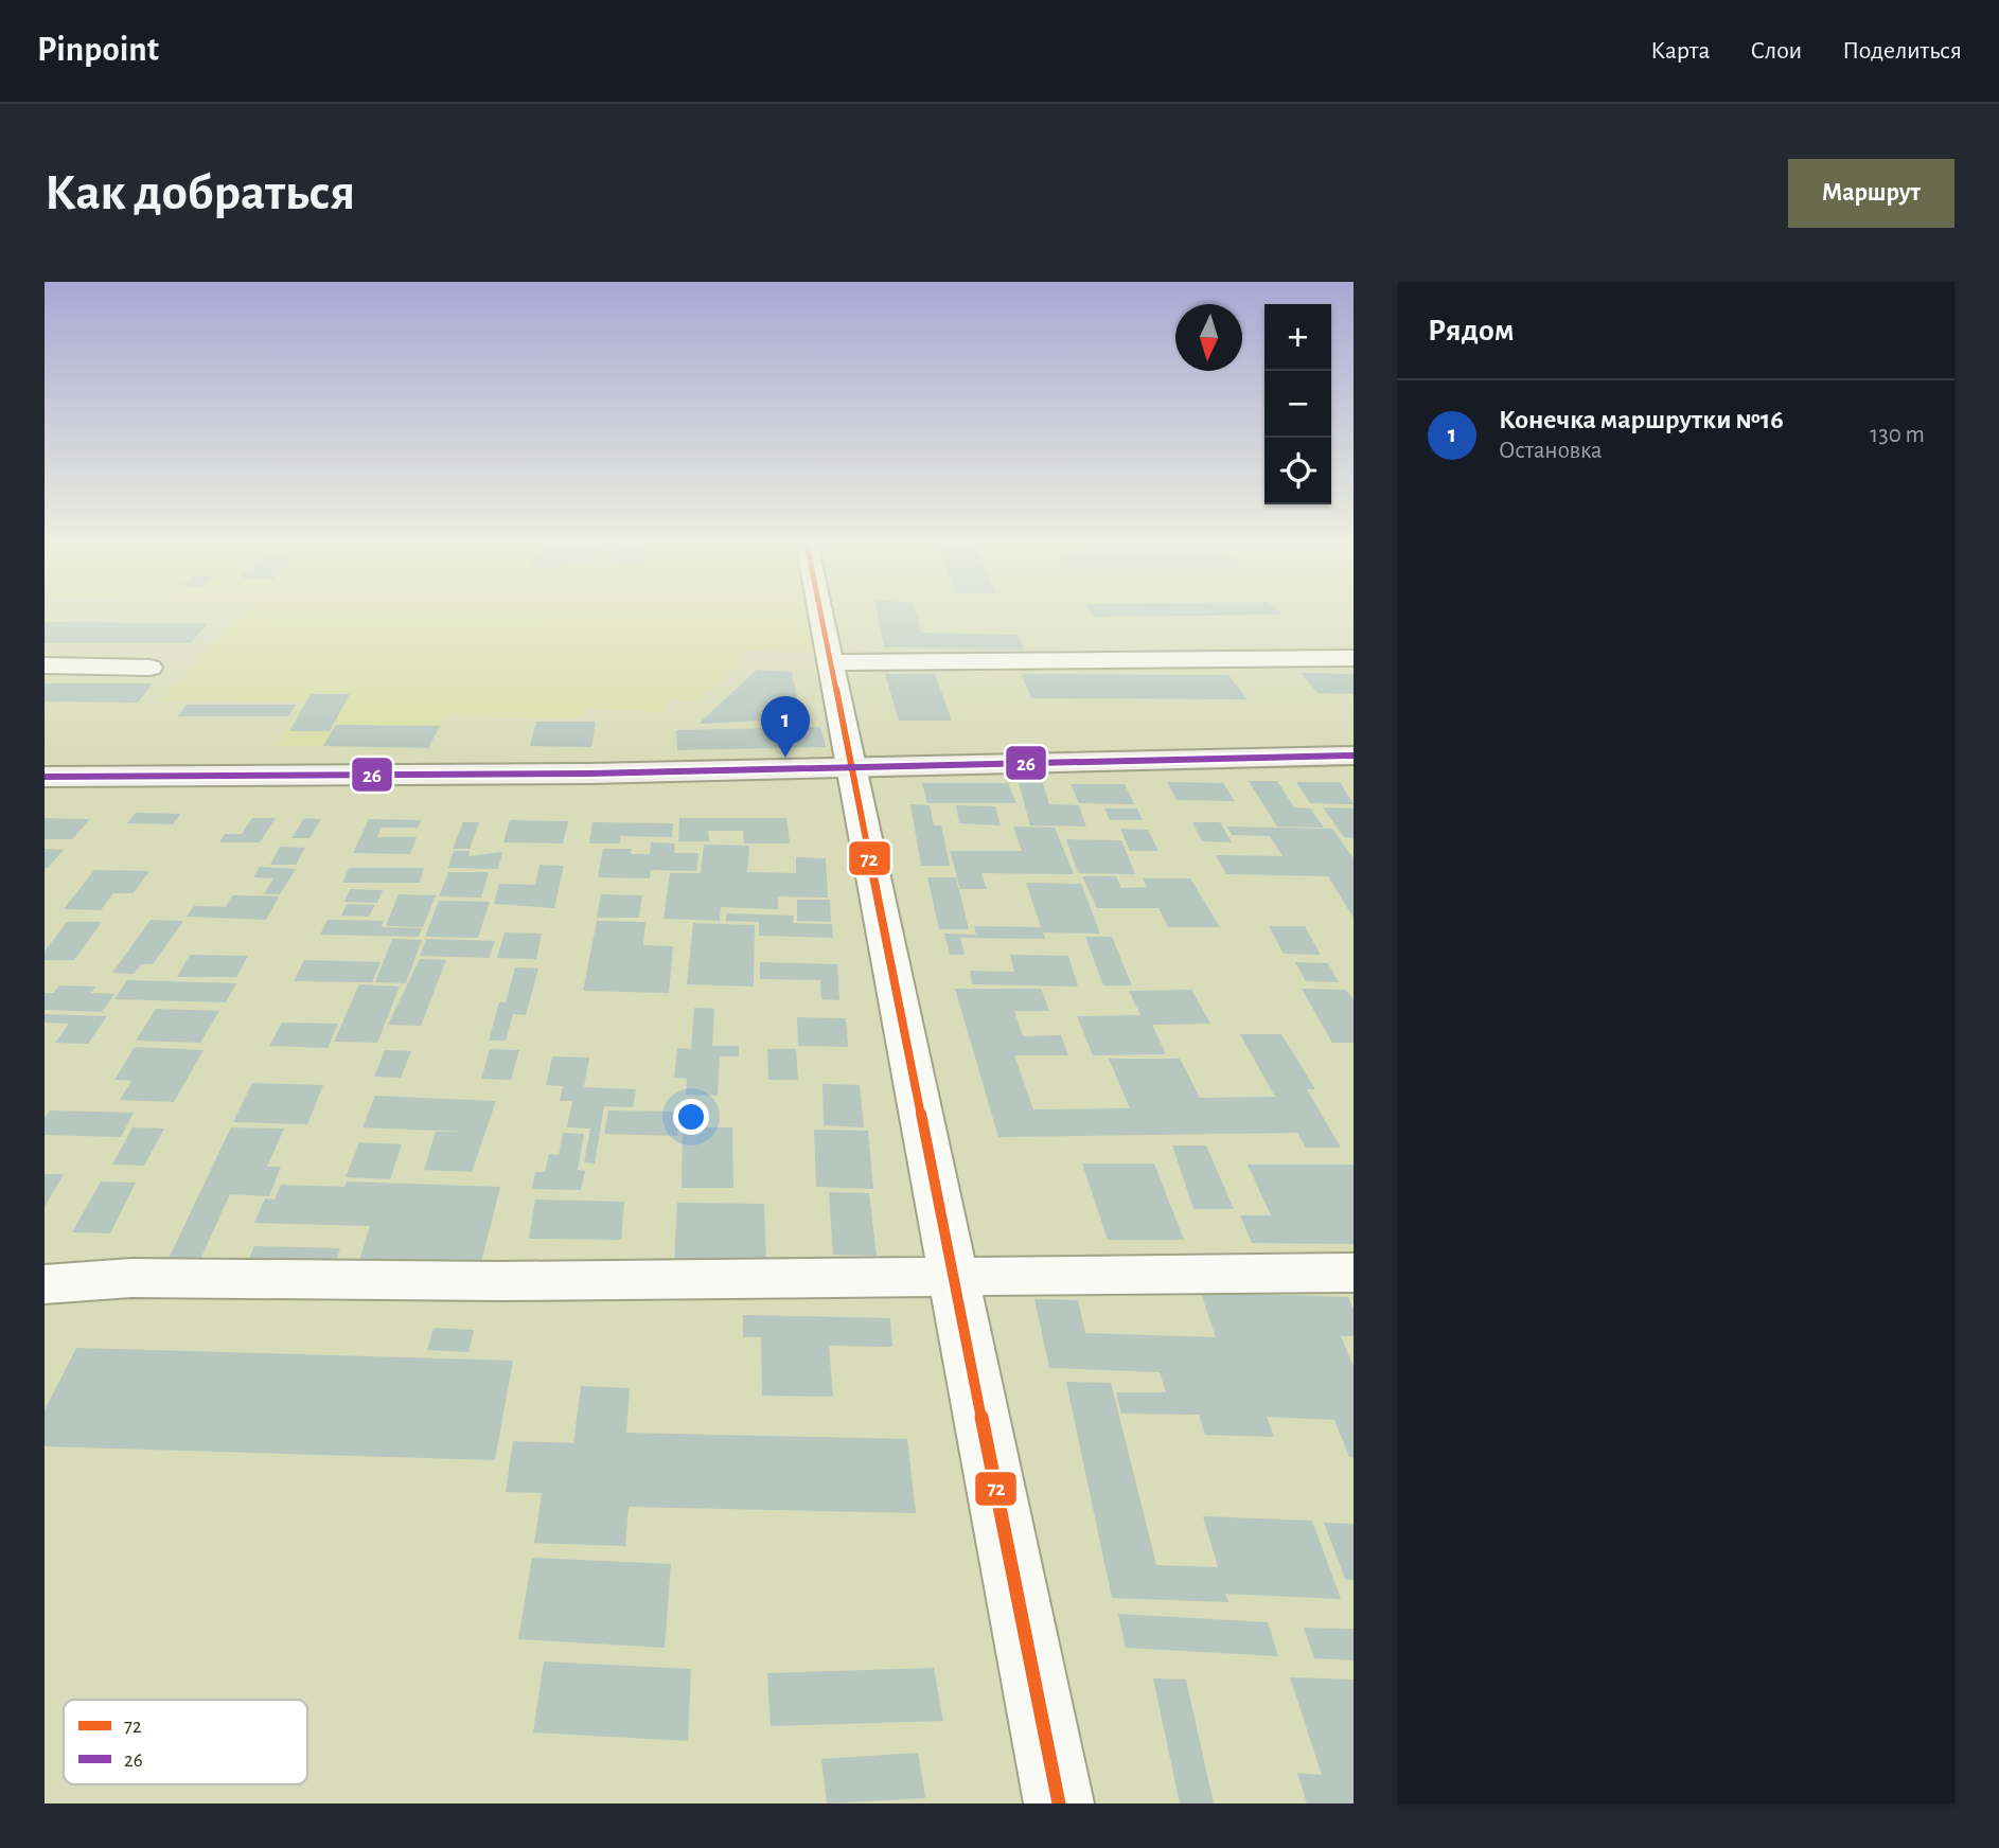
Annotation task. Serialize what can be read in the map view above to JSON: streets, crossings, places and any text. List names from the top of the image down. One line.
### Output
{"lines":["transit line 72","transit line 26"],"legend":["72","26"],"north":"bottom","page":{"header":"Pinpoint","nav":["Карта","Слои","Поделиться"],"buttons":"Маршрут","title":"Как добраться","heading":"Рядом","map_buttons":["+","−"],"list":[{"mark":"1","name":"Конечка маршрутки №16","note":"Остановка","value":"130 m"}],"pins":"1"}}
